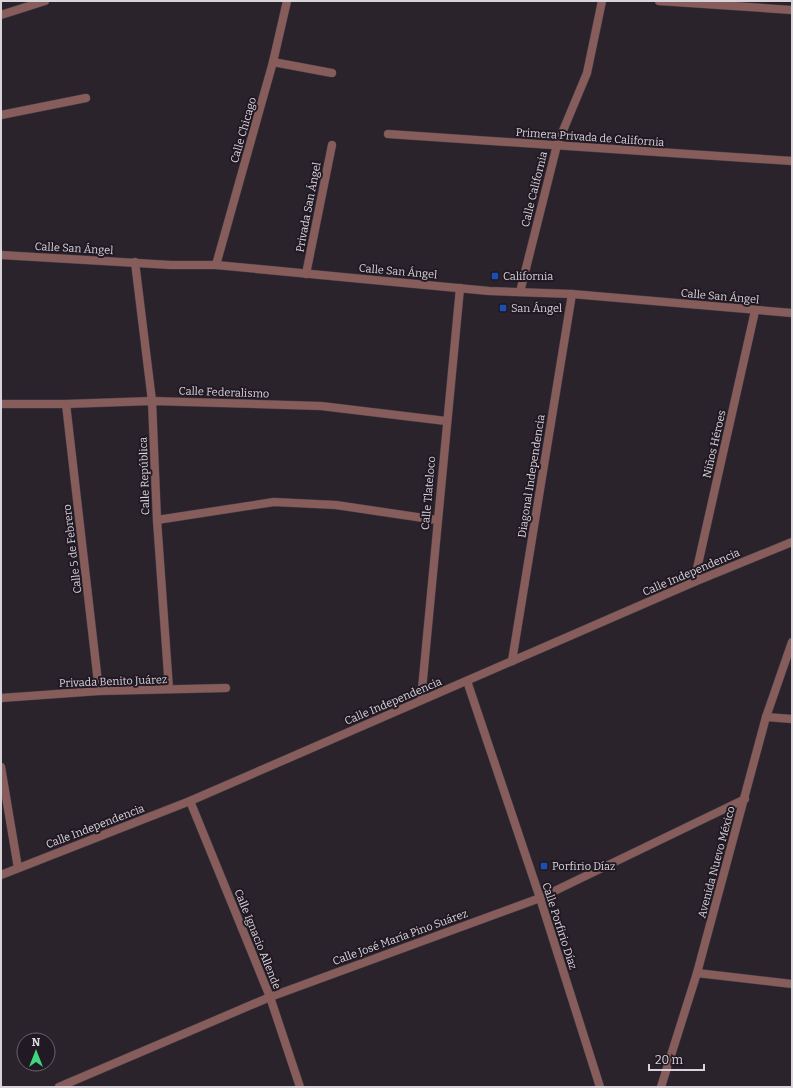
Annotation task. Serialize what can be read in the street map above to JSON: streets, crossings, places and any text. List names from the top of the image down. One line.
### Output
{"streets":{"street":["Calle Chicago","Primera Privada de California","Calle California","Privada San Ángel","Calle San Ángel","Calle Federalismo","Niños Héroes","Calle República","Diagonal Independencia","Calle Tlateloco","Calle 5 de Febrero","Calle Independencia","Privada Benito Juárez","Avenida Nuevo México","Calle Porfirio Díaz","Calle José María Pino Suárez","Calle Ignacio Allende"]},"crossings":[["Calle Chicago","Calle San Ángel"],["Primera Privada de California","Calle California"],["Calle California","Calle San Ángel"],["Privada San Ángel","Calle San Ángel"],["Calle San Ángel","Niños Héroes"],["Calle San Ángel","Calle República"],["Calle San Ángel","Diagonal Independencia"],["Calle San Ángel","Calle Tlateloco"],["Calle Federalismo","Calle República"],["Calle Federalismo","Calle Tlateloco"],["Calle Federalismo","Calle 5 de Febrero"],["Niños Héroes","Calle Independencia"],["Calle República","Privada Benito Juárez"],["Diagonal Independencia","Calle Independencia"],["Calle Tlateloco","Calle Independencia"],["Calle 5 de Febrero","Privada Benito Juárez"],["Calle Independencia","Calle Porfirio Díaz"],["Calle Independencia","Calle Ignacio Allende"],["Avenida Nuevo México","Calle José María Pino Suárez"],["Calle Porfirio Díaz","Calle José María Pino Suárez"],["Calle José María Pino Suárez","Calle Ignacio Allende"]],"places":{"transit":["California","San Ángel","Porfirio Díaz"]},"scale_bar":"20 m","north":"top"}
